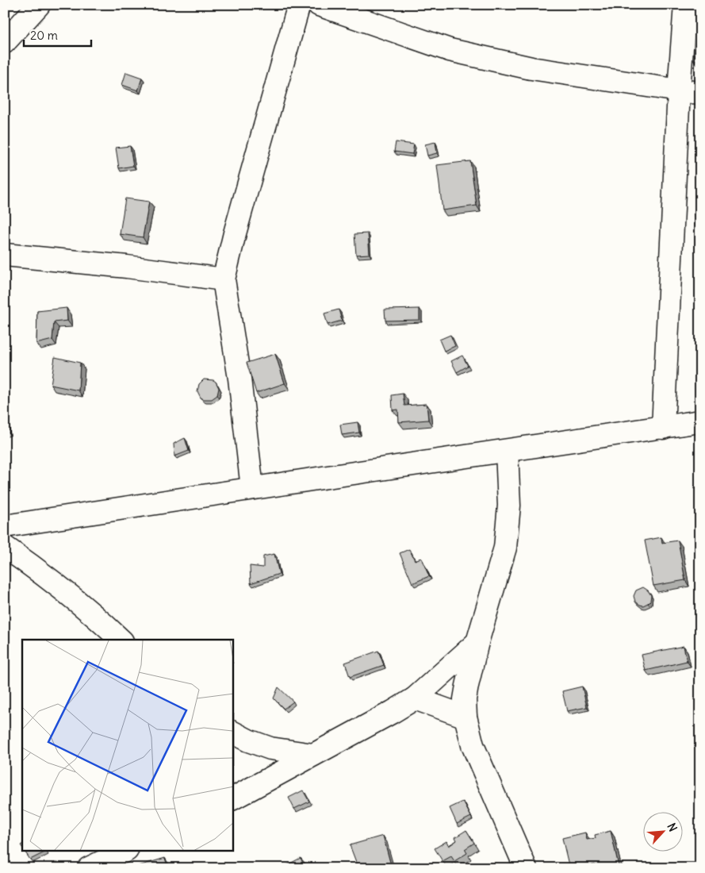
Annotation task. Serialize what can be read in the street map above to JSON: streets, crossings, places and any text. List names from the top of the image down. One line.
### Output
{"scale_bar":"20 m","north":"top right"}
